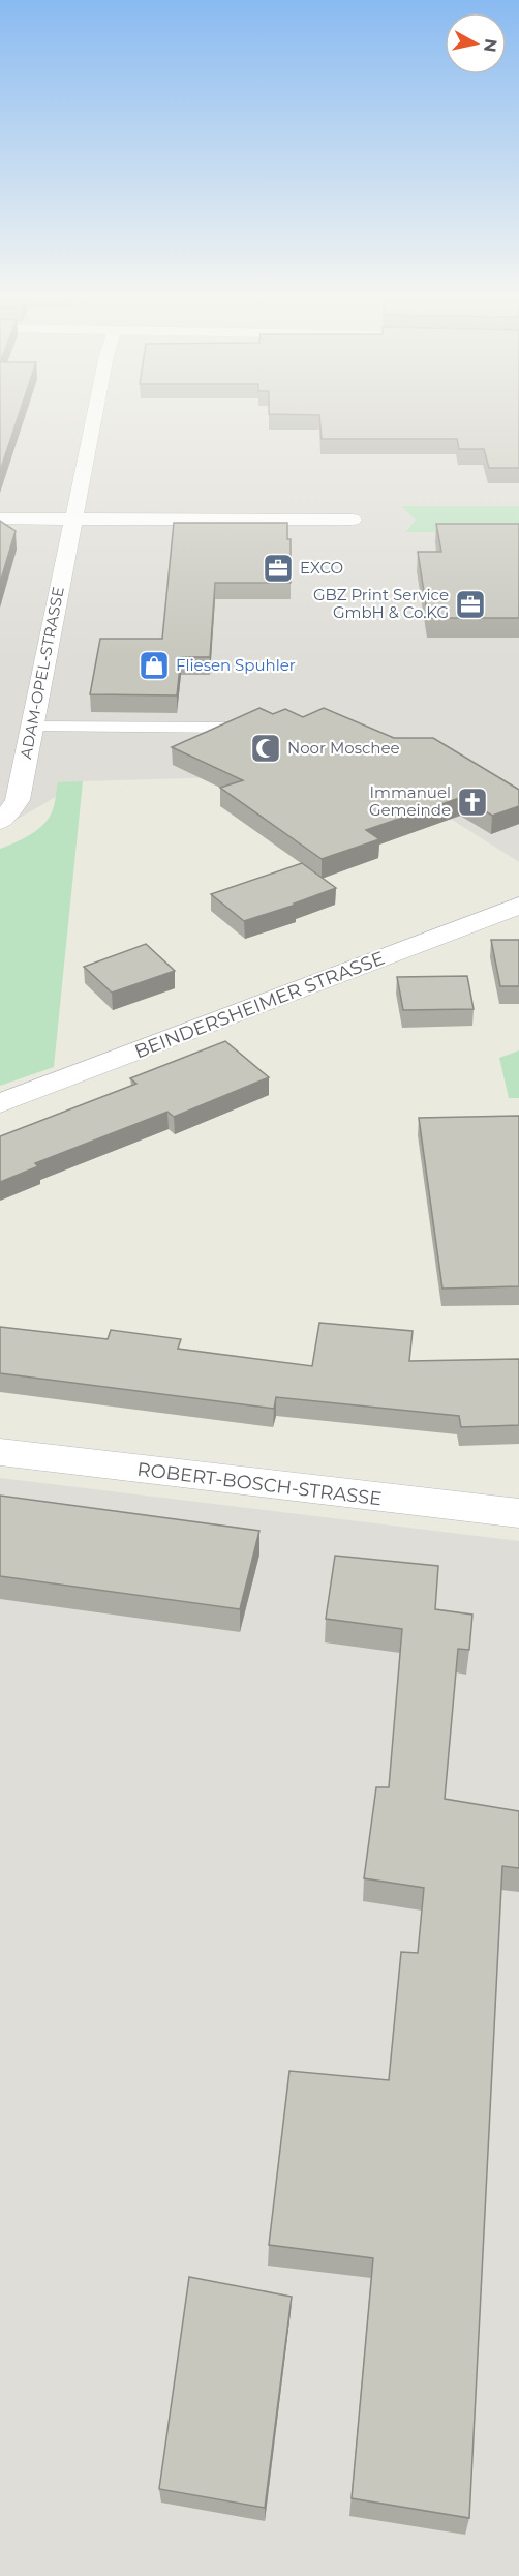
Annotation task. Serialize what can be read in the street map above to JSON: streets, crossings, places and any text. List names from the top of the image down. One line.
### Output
{"streets":{"street":["ADAM-OPEL-STRASSE","BEINDERSHEIMER STRASSE","ROBERT-BOSCH-STRASSE"]},"places":{"office":["EXCO","GBZ Print Service GmbH & Co.KG"],"shop":["Fliesen Spuhler"],"mosque":["Noor Moschee"],"church":["Immanuel Gemeinde"]},"north":"right"}
